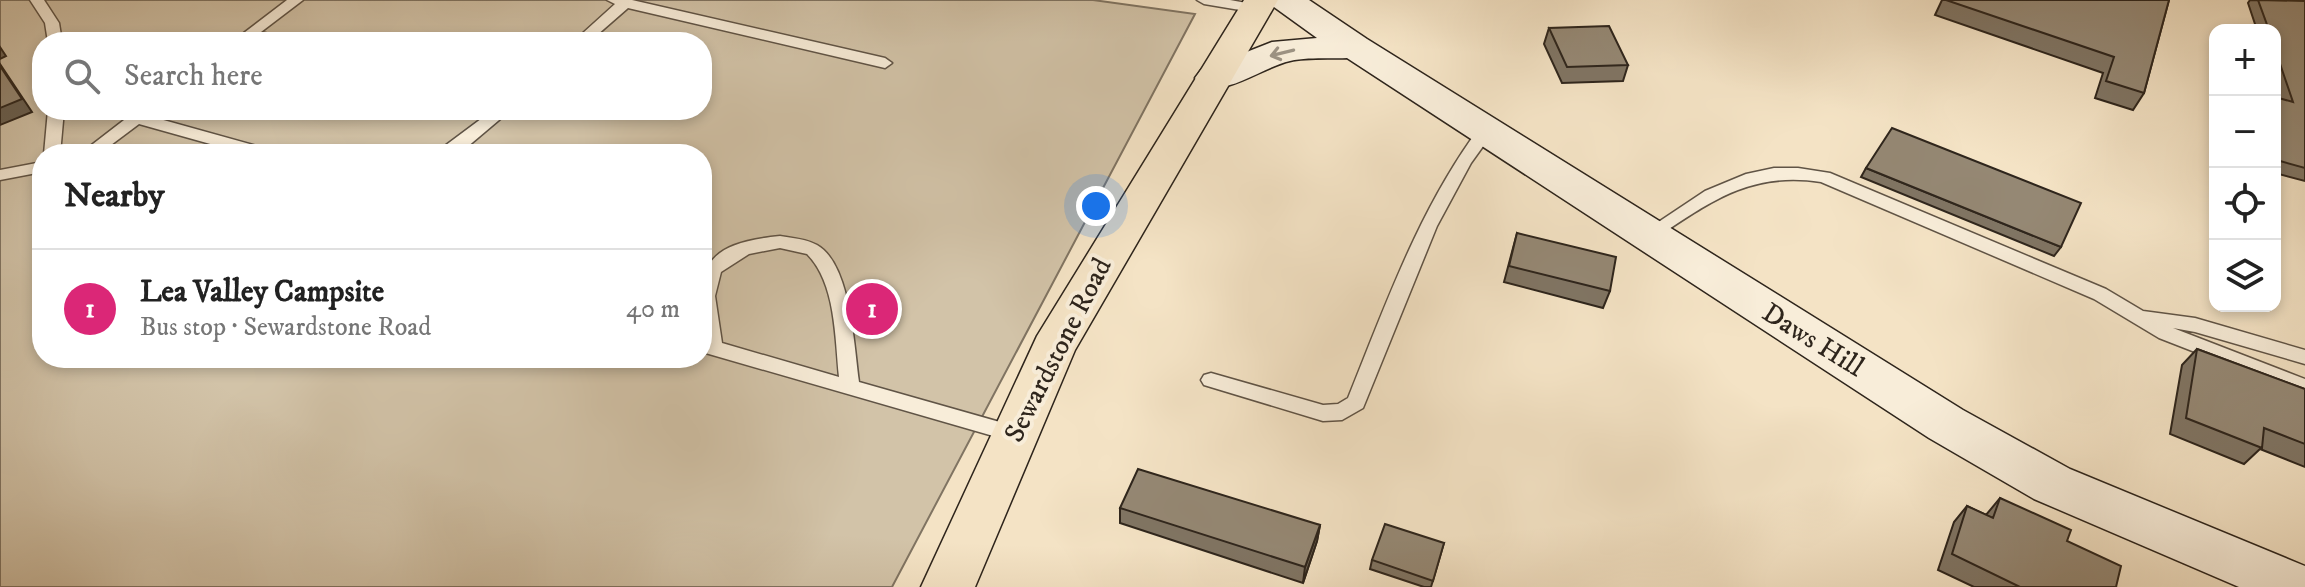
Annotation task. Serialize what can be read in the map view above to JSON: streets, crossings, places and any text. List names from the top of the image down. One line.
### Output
{"streets":{"main road":["Sewardstone Road"],"street":["Daws Hill"]},"crossings":[["Daws Hill","Sewardstone Road"]],"page":{"map_buttons":["+","−"],"search":"Search here","heading":"Nearby","list":[{"mark":"1","name":"Lea Valley Campsite","note":"Bus stop · Sewardstone Road","value":"40 m"}],"pins":"1"}}
